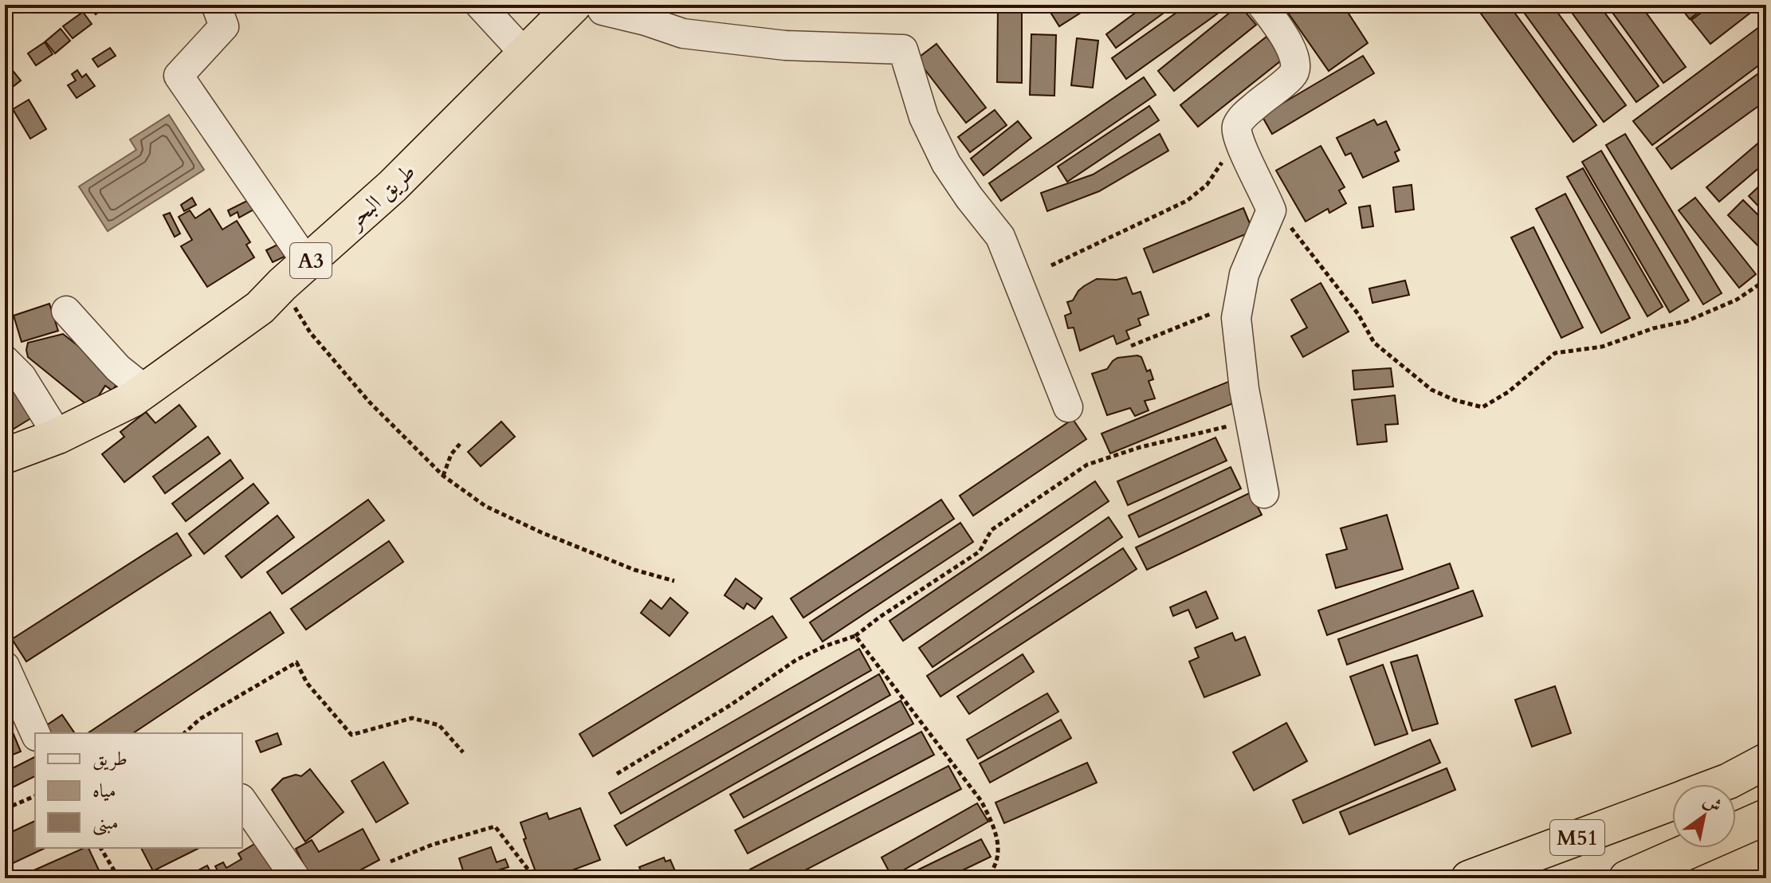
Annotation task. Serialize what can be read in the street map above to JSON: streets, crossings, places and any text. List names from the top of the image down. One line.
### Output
{"streets":{"highway":["طريق البحر","A3","M51"]},"legend":["طريق","مياه","مبنى"],"north":"top right"}
